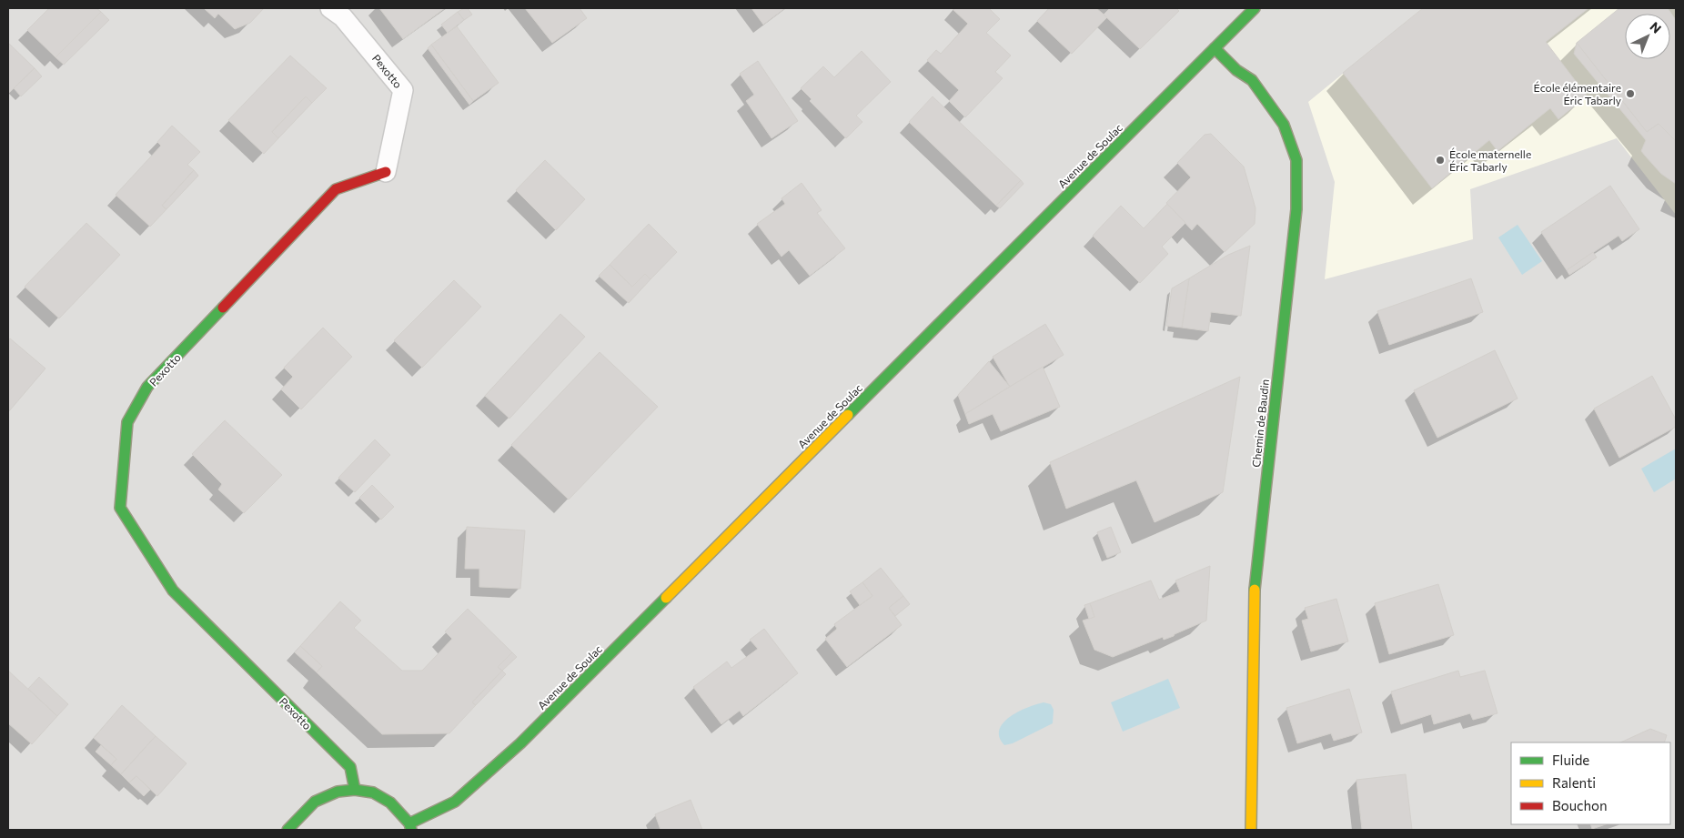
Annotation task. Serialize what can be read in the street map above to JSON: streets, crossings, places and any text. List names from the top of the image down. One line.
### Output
{"streets":{"street":["Pexotto","Avenue de Soulac","Chemin de Baudin"]},"crossings":[["Pexotto","Avenue de Soulac"],["Avenue de Soulac","Chemin de Baudin"]],"places":["École élémentaire Éric Tabarly","École maternelle Éric Tabarly"],"legend":["Fluide","Ralenti","Bouchon"],"north":"top right"}
